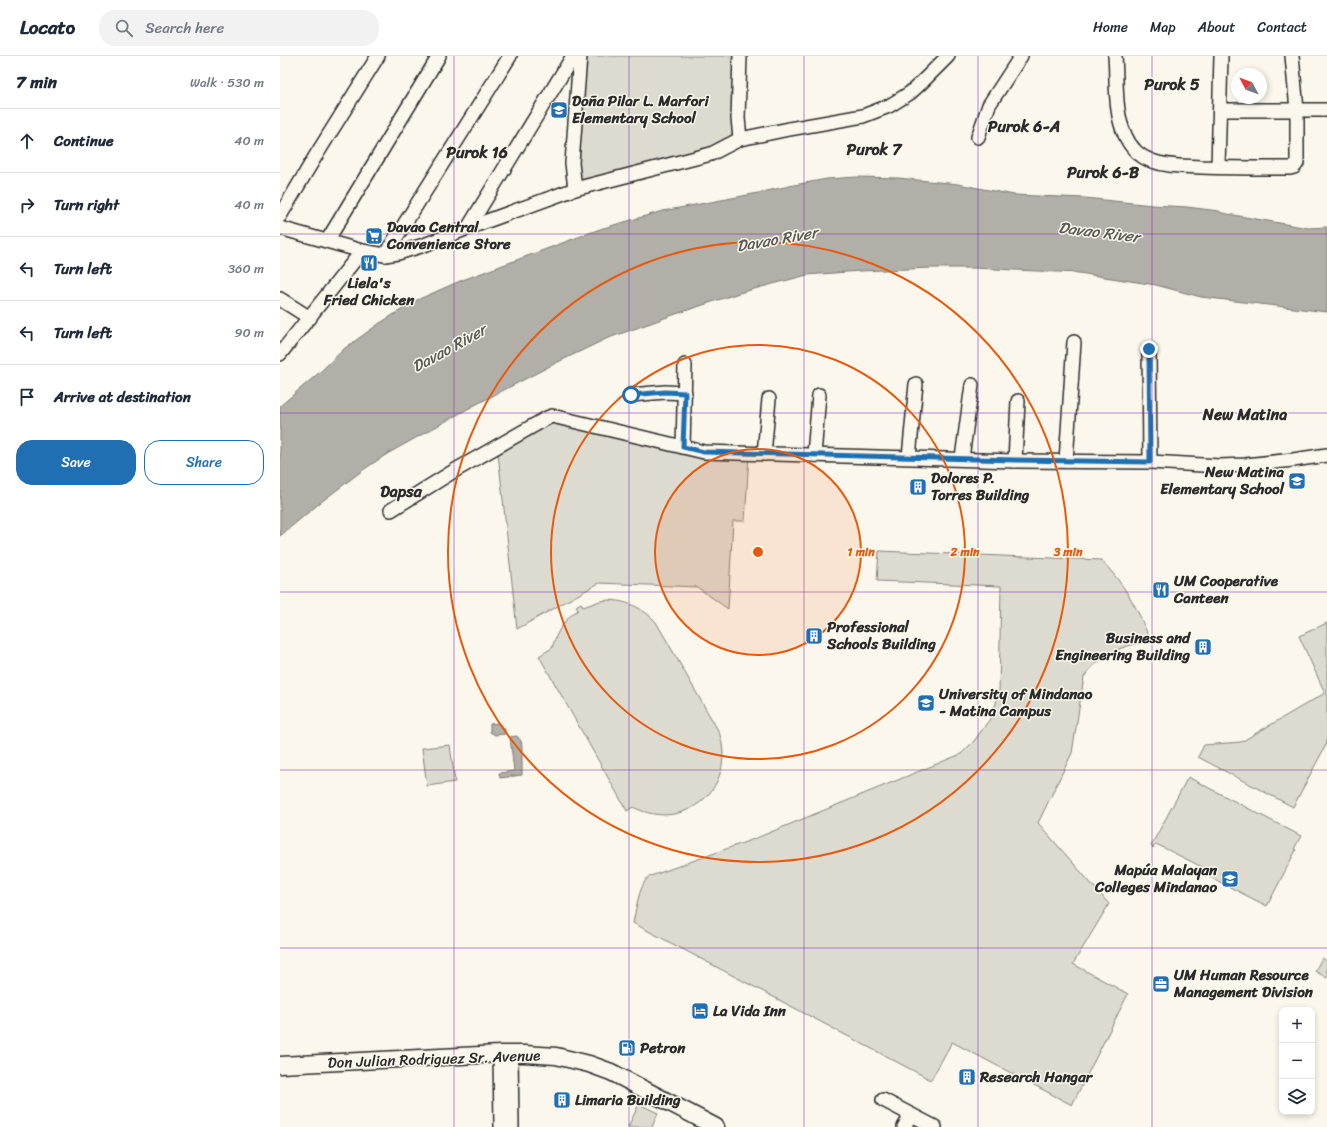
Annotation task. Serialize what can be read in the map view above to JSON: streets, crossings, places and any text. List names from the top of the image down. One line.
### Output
{"streets":{"main road":["Don Julian Rodriguez Sr. Avenue"]},"districts":["Purok 5","Purok 6-A","Purok 7","Purok 16","Purok 6-B","New Matina","Dapsa"],"water":["Davao River"],"places":{"school or university":["Doña Pilar L. Marfori Elementary School","New Matina Elementary School","University of Mindanao - Matina Campus","Mapúa Malayan Colleges Mindanao"],"supermarket":["Davao Central Convenience Store"],"restaurant":["Liela's Fried Chicken","UM Cooperative Canteen"],"building":["Dolores P. Torres Building","Professional Schools Building","Business and Engineering Building","Research Hangar","Limaria Building"],"office":["UM Human Resource Management Division"],"hotel":["La Vida Inn"],"fuel station":["Petron"]},"north":"top left","page":{"header":"Locato","search":"Search here","nav":["Home","Map","About","Contact"],"heading":["7 min","Walk · 530 m"],"list":[["Continue","40 m"],["Turn right","40 m"],["Turn left","360 m"],["Turn left","90 m"],"Arrive at destination"],"buttons":["Save","Share"],"map_buttons":["+","−"]},"rings":["1 min","2 min","3 min"]}
